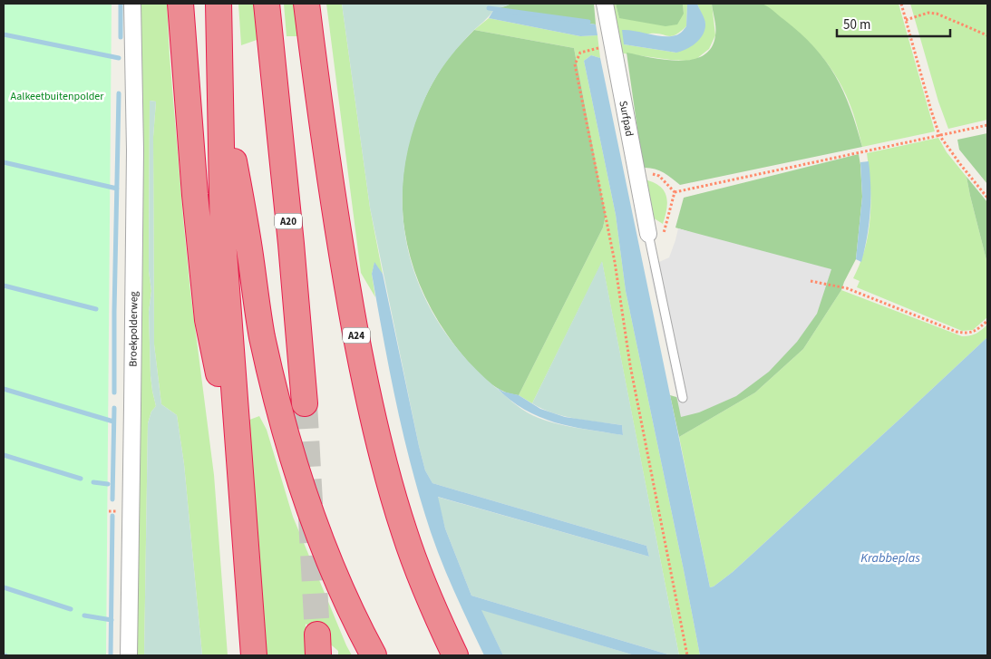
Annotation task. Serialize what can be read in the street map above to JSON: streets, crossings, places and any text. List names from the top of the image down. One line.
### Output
{"streets":{"highway":["A20","A24"],"street":["Surfpad","Broekpolderweg"]},"water":["Krabbeplas"],"parks":["Aalkeetbuitenpolder"],"scale_bar":"50 m"}
